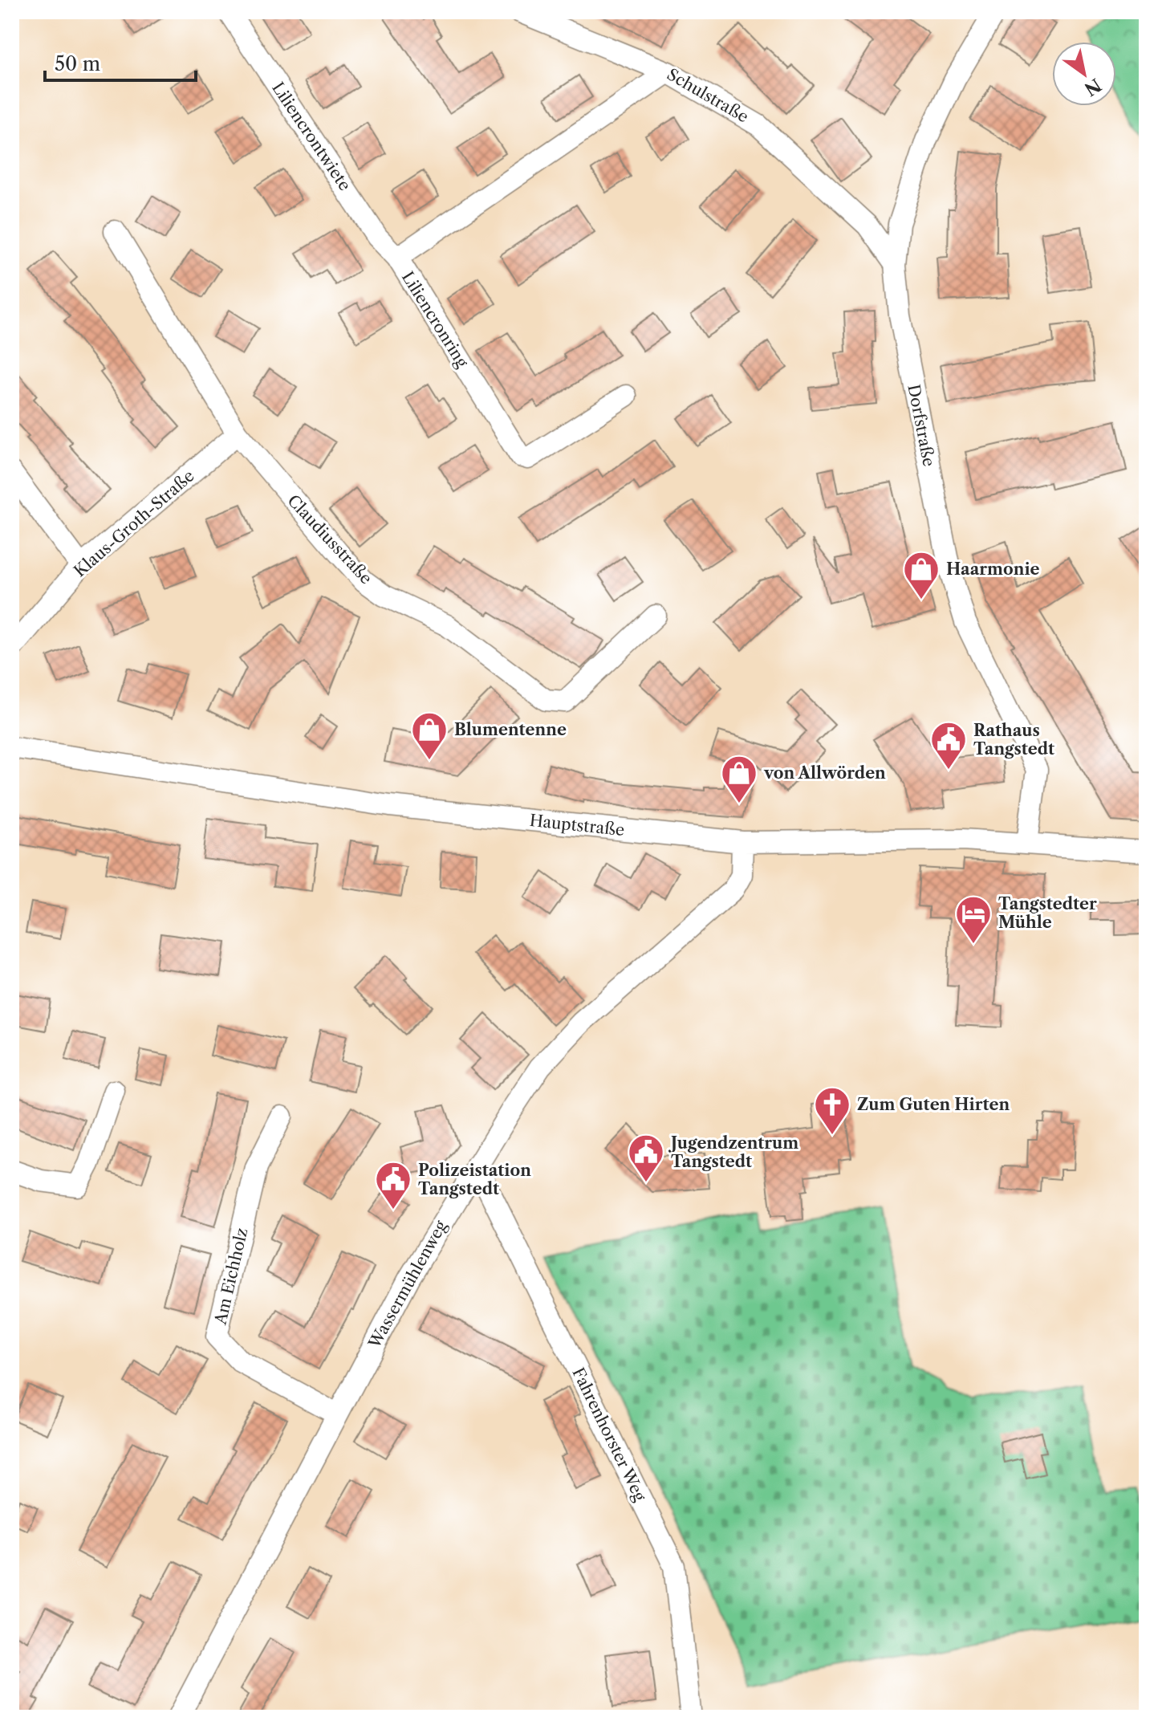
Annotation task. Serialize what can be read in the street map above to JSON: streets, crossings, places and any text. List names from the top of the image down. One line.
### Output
{"streets":{"street":["Schulstraße","Liliencrontwiete","Liliencronring","Dorfstraße","Klaus-Groth-Straße","Claudiusstraße","Hauptstraße","Am Eichholz","Wassermühlenweg","Fahrenhorster Weg"]},"crossings":[["Schulstraße","Liliencronring"],["Schulstraße","Dorfstraße"],["Liliencrontwiete","Liliencronring"],["Dorfstraße","Hauptstraße"],["Klaus-Groth-Straße","Claudiusstraße"],["Hauptstraße","Wassermühlenweg"],["Am Eichholz","Wassermühlenweg"],["Wassermühlenweg","Fahrenhorster Weg"]],"places":{"shop":["Haarmonie","Blumentenne","von Allwörden"],"public building":["Rathaus Tangstedt","Jugendzentrum Tangstedt","Polizeistation Tangstedt"],"hotel":["Tangstedter Mühle"],"church":["Zum Guten Hirten"]},"scale_bar":"50 m","north":"bottom right"}
